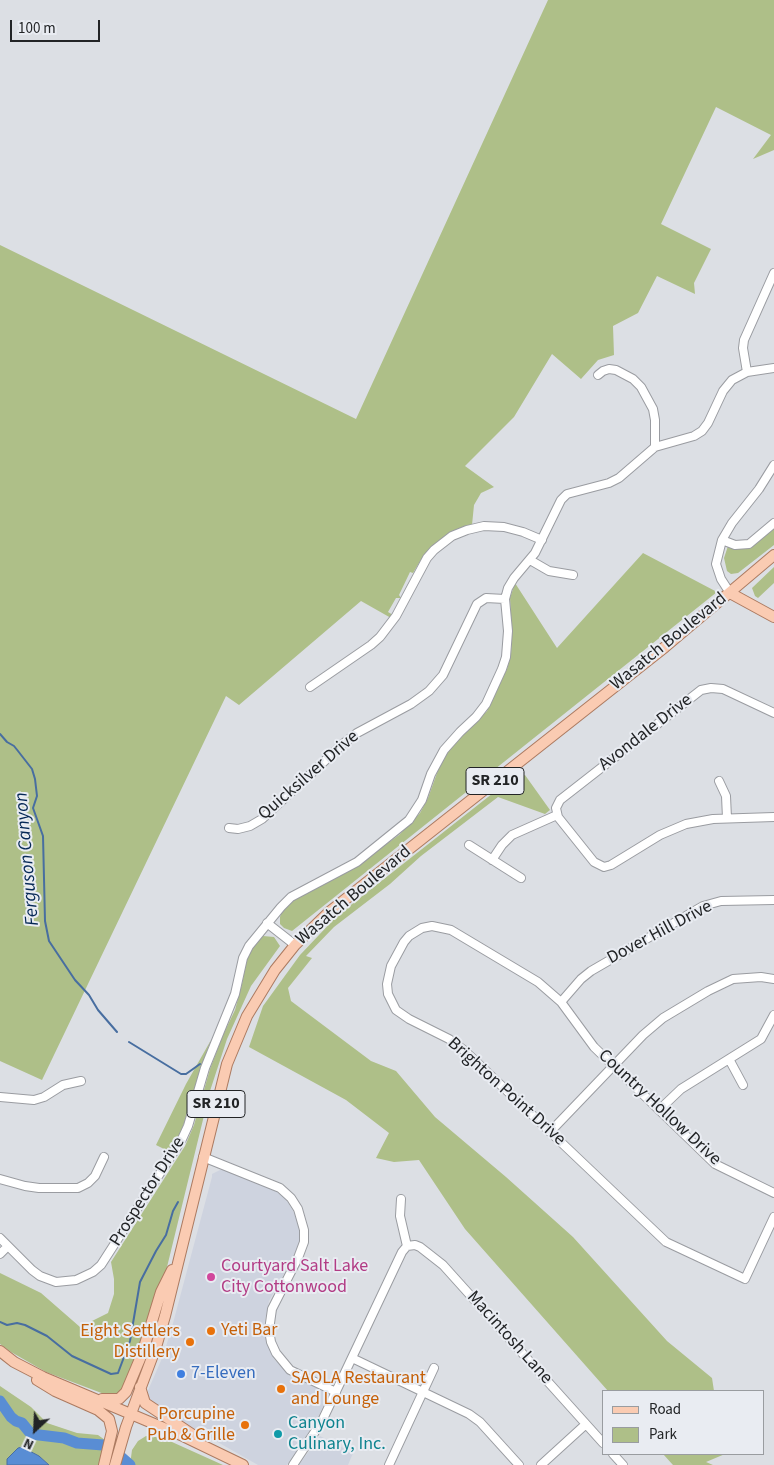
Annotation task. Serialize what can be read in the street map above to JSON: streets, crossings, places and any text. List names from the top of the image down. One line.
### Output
{"streets":{"main road":["Wasatch Boulevard","SR 210"],"street":["Avondale Drive","Quicksilver Drive","Dover Hill Drive","Brighton Point Drive","Country Hollow Drive","Prospector Drive","Macintosh Lane"]},"crossings":[["Quicksilver Drive","Prospector Drive"],["Dover Hill Drive","Brighton Point Drive"],["Dover Hill Drive","Country Hollow Drive"],["Brighton Point Drive","Country Hollow Drive"]],"water":["Ferguson Canyon"],"places":["Courtyard Salt Lake City Cottonwood","Yeti Bar","Eight Settlers Distillery","7-Eleven","SAOLA Restaurant and Lounge","Porcupine Pub & Grille","Canyon Culinary, Inc."],"legend":["Road","Park"],"scale_bar":"100 m","north":"bottom left"}
